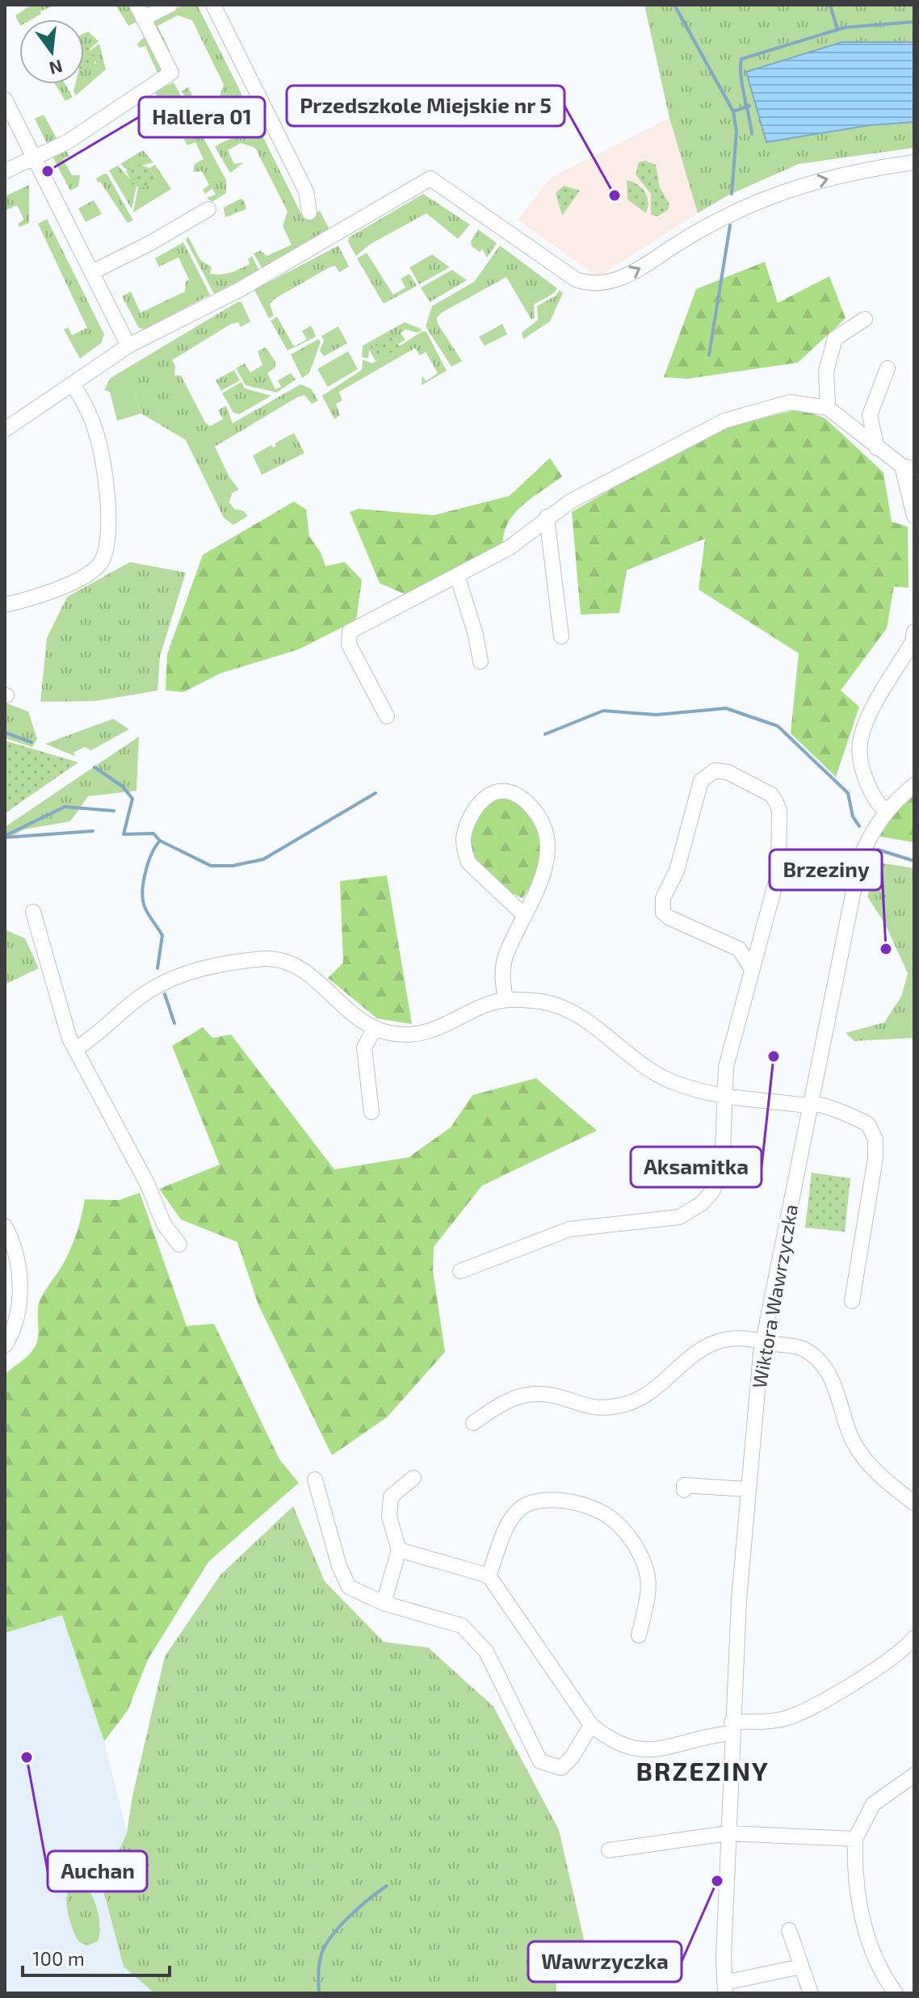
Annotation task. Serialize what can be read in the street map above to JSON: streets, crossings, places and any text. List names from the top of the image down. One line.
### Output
{"streets":{"street":["Wiktora Wawrzyczka"]},"districts":["BRZEZINY"],"places":["Hallera 01","Przedszkole Miejskie nr 5","Brzeziny","Aksamitka","Auchan","Wawrzyczka"],"scale_bar":"100 m","north":"bottom"}
